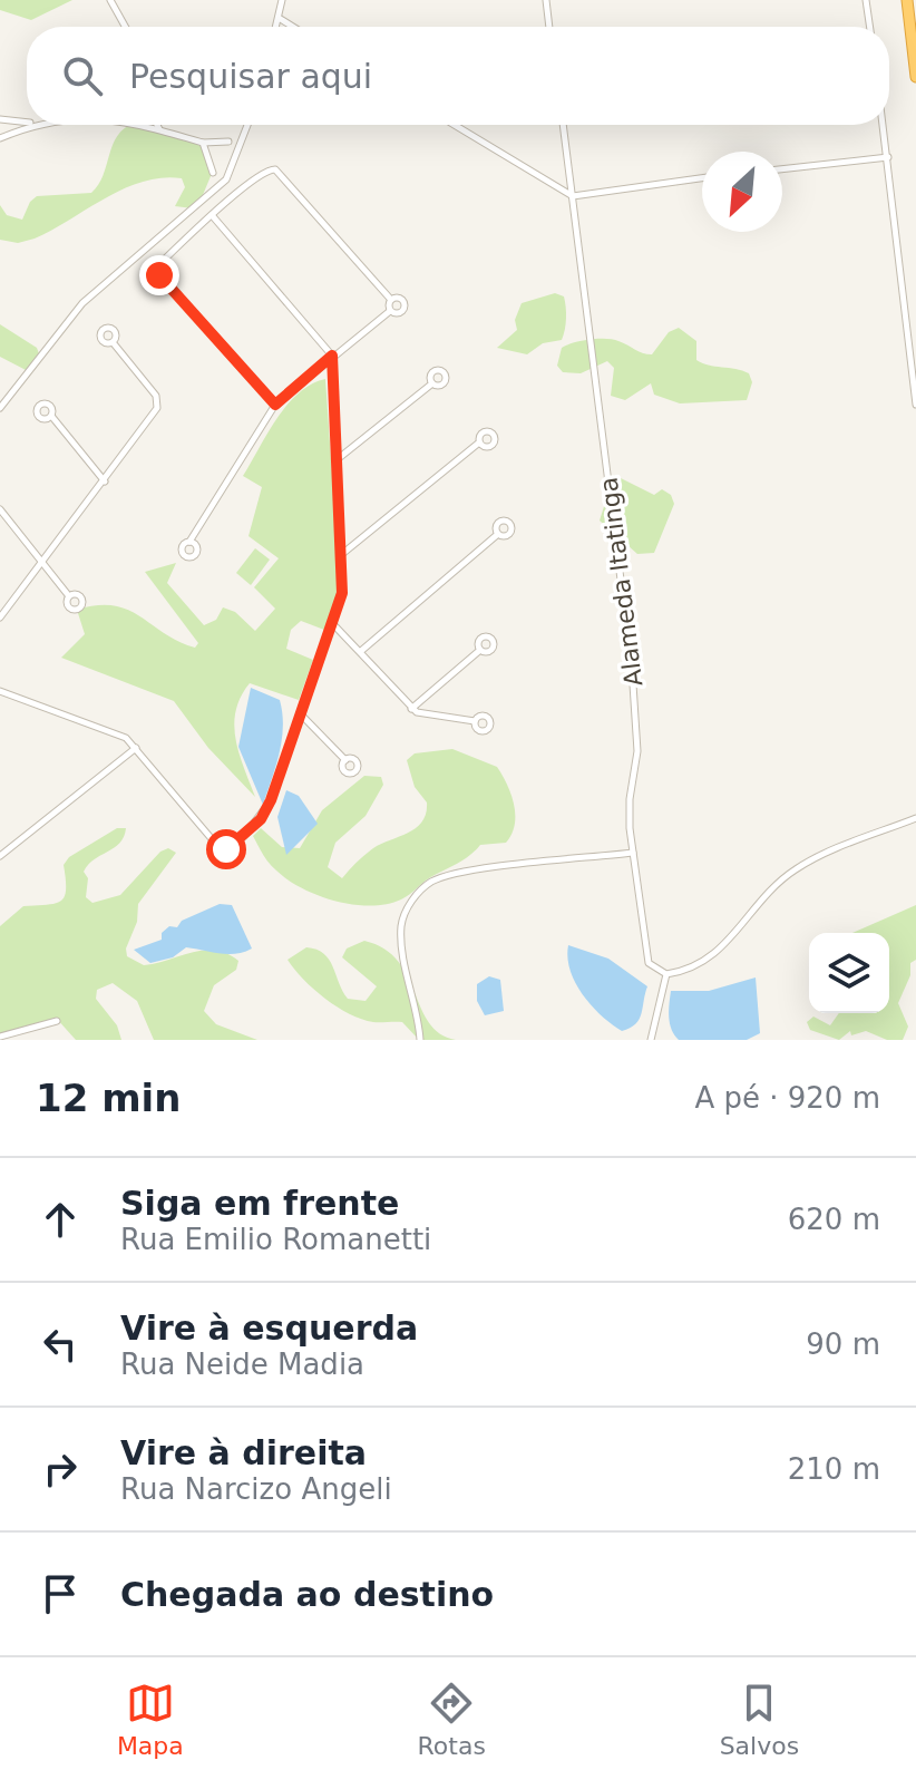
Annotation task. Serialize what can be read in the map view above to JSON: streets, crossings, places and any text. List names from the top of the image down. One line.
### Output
{"streets":{"street":["Alameda Itatinga"]},"north":"bottom left","page":{"search":"Pesquisar aqui","heading":["12 min","A pé · 920 m"],"list":[["Siga em frente","Rua Emilio Romanetti","620 m"],["Vire à esquerda","Rua Neide Madia","90 m"],["Vire à direita","Rua Narcizo Angeli","210 m"],"Chegada ao destino"],"nav":["Mapa","Rotas","Salvos"]}}
